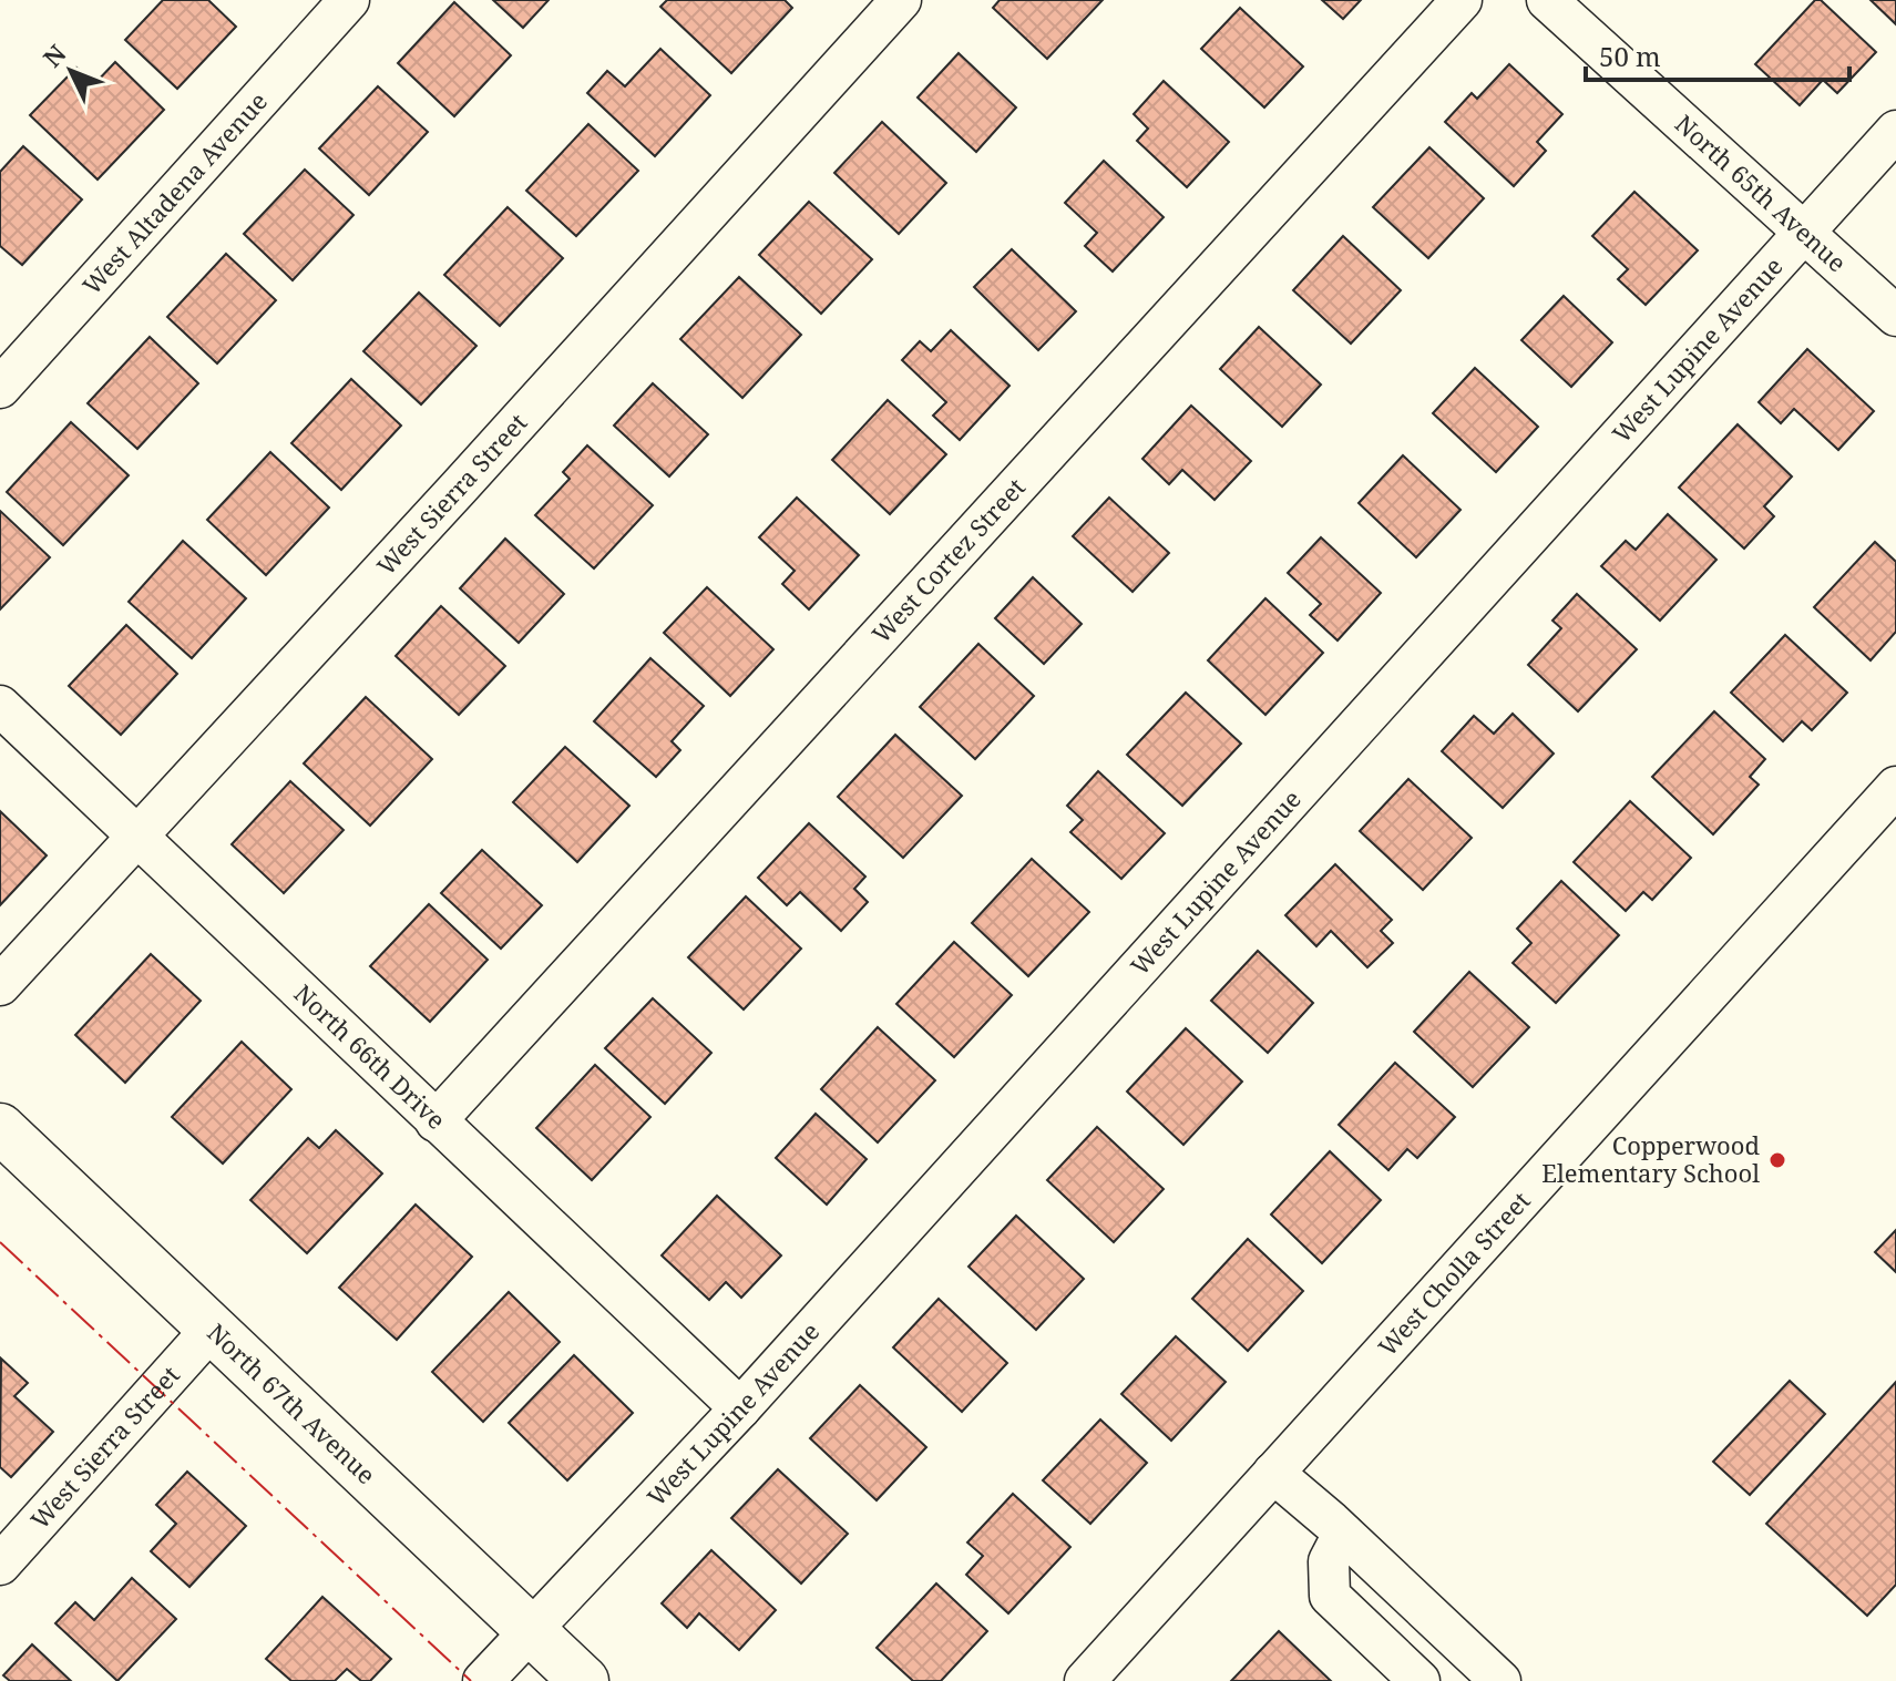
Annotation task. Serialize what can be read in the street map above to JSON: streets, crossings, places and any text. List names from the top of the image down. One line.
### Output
{"streets":{"main road":["North 67th Avenue"],"street":["West Altadena Avenue","North 65th Avenue","West Lupine Avenue","West Sierra Street","West Cortez Street","North 66th Drive","West Cholla Street"]},"crossings":[["North 65th Avenue","West Lupine Avenue"],["West Lupine Avenue","North 66th Drive"],["West Lupine Avenue","North 67th Avenue"],["West Sierra Street","North 66th Drive"],["West Sierra Street","North 67th Avenue"],["West Cortez Street","North 66th Drive"]],"places":["Copperwood Elementary School"],"scale_bar":"50 m","north":"top left"}
